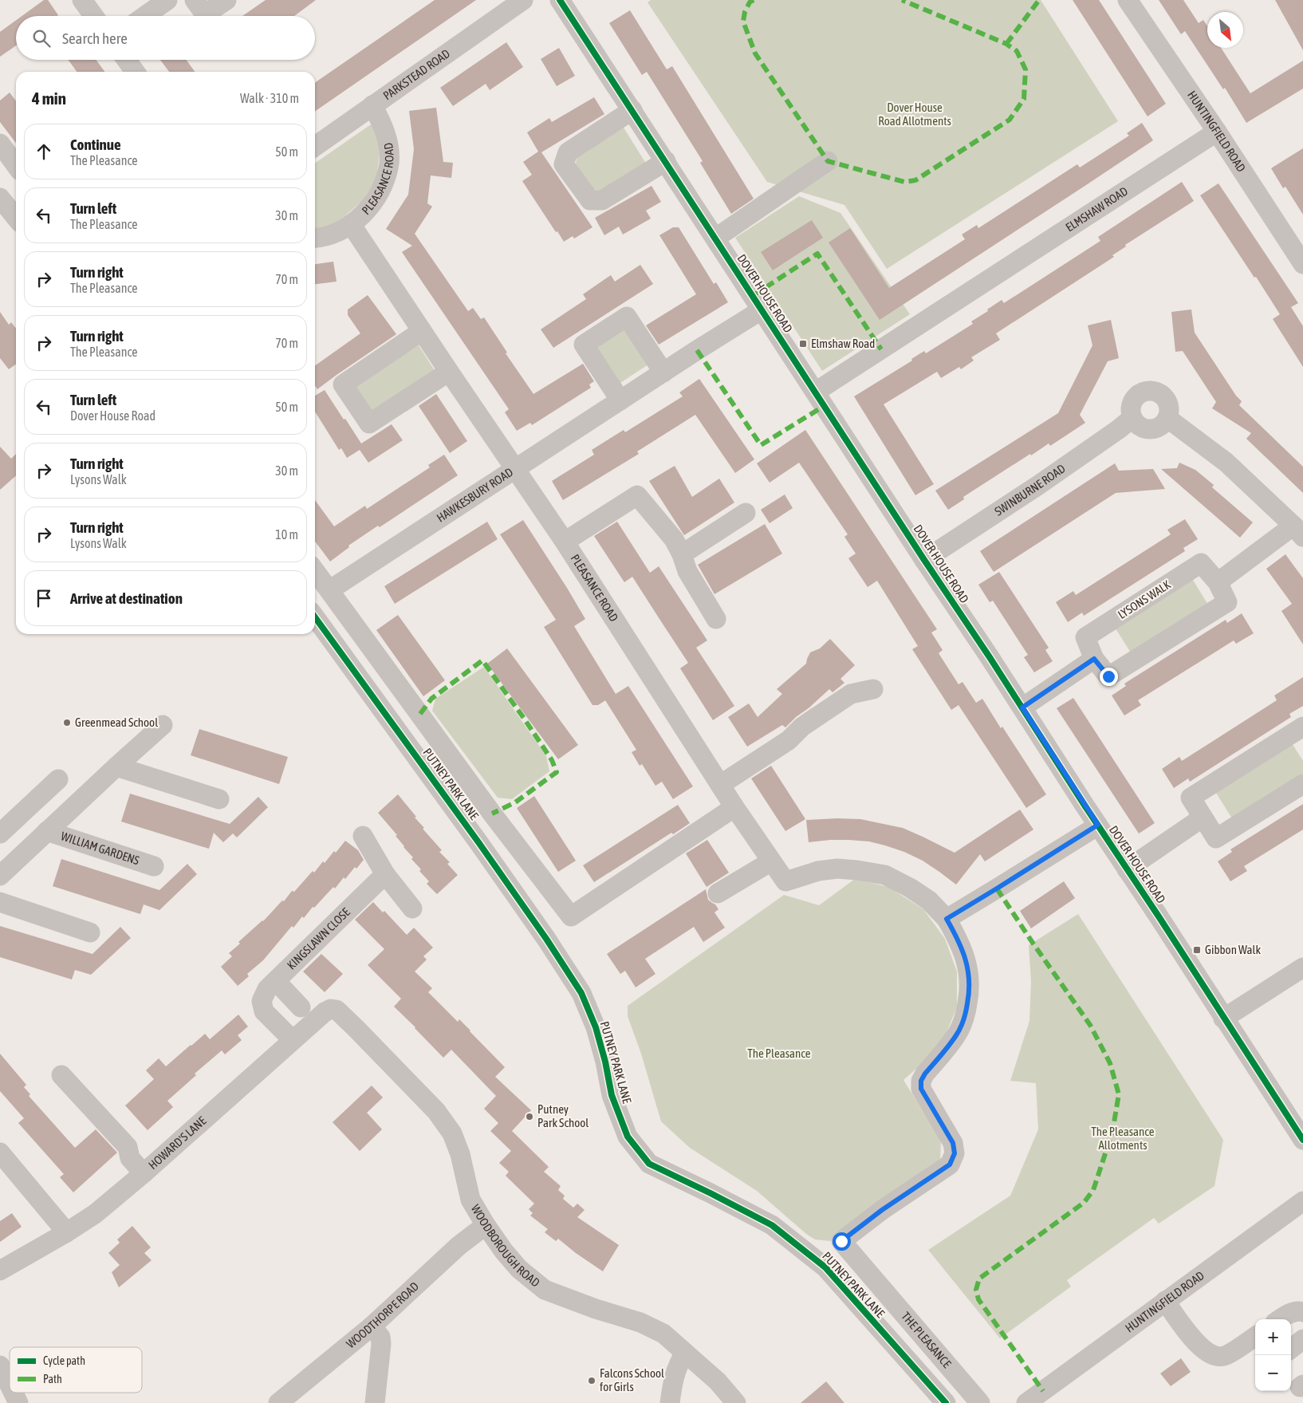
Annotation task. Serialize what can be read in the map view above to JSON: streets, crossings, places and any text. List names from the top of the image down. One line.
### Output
{"streets":{"street":["PARKSTEAD ROAD","HUNTINGFIELD ROAD","PLEASANCE ROAD","ELMSHAW ROAD","DOVER HOUSE ROAD","SWINBURNE ROAD","HAWKESBURY ROAD","LYSONS WALK","PUTNEY PARK LANE","WILLIAM GARDENS","KINGSLAWN CLOSE","HOWARD'S LANE","WOODBOROUGH ROAD","WOODTHORPE ROAD","THE PLEASANCE"]},"crossings":[["PARKSTEAD ROAD","PLEASANCE ROAD"],["HUNTINGFIELD ROAD","ELMSHAW ROAD"],["PLEASANCE ROAD","HAWKESBURY ROAD"],["PLEASANCE ROAD","PUTNEY PARK LANE"],["PLEASANCE ROAD","THE PLEASANCE"],["ELMSHAW ROAD","DOVER HOUSE ROAD"],["DOVER HOUSE ROAD","SWINBURNE ROAD"],["DOVER HOUSE ROAD","HAWKESBURY ROAD"],["HAWKESBURY ROAD","PUTNEY PARK LANE"],["PUTNEY PARK LANE","THE PLEASANCE"],["KINGSLAWN CLOSE","HOWARD'S LANE"],["HOWARD'S LANE","WOODBOROUGH ROAD"],["WOODBOROUGH ROAD","WOODTHORPE ROAD"]],"parks":["Dover House Road Allotments","The Pleasance","The Pleasance Allotments"],"places":{"transit":["Elmshaw Road","Gibbon Walk"],"other":["Greenmead School","Putney Park School","Falcons School for Girls"]},"legend":["Cycle path","Path"],"north":"bottom right","page":{"search":"Search here","heading":["4 min","Walk · 310 m"],"list":[["Continue","The Pleasance","50 m"],["Turn left","The Pleasance","30 m"],["Turn right","The Pleasance","70 m"],["Turn right","The Pleasance","70 m"],["Turn left","Dover House Road","50 m"],["Turn right","Lysons Walk","30 m"],["Turn right","Lysons Walk","10 m"],"Arrive at destination"],"map_buttons":["+","−"]}}
